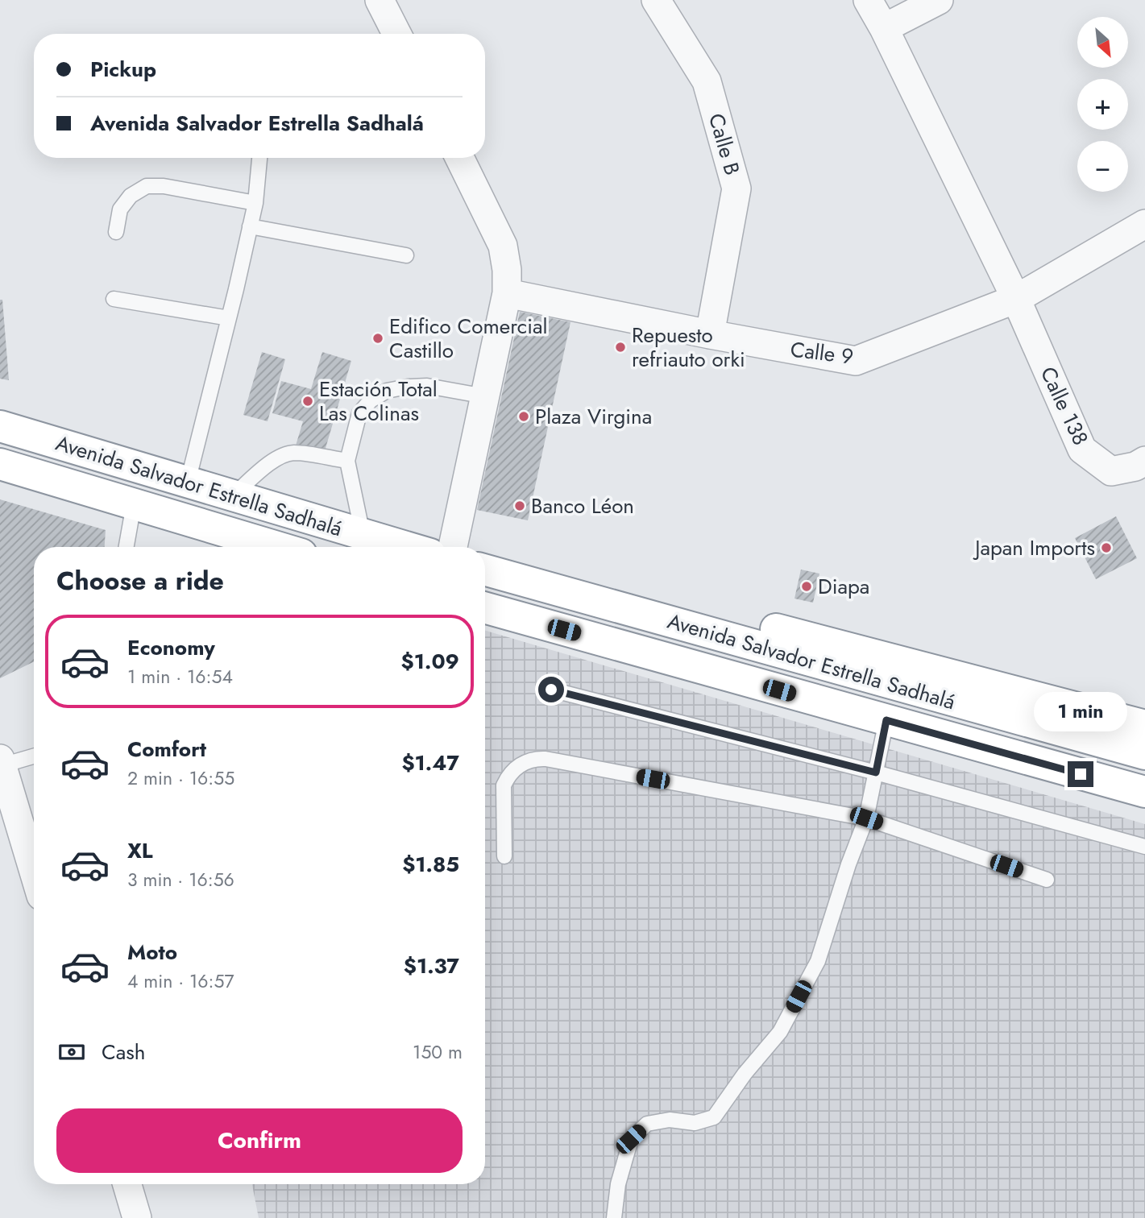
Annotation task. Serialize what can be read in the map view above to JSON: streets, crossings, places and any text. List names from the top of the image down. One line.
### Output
{"streets":{"highway":["Avenida Salvador Estrella Sadhalá"],"street":["Calle B","Calle 9","Calle 138"]},"crossings":[["Calle B","Calle 9"],["Calle 9","Calle 138"]],"places":["Edifico Comercial Castillo","Repuesto refriauto orki","Estación Total Las Colinas","Plaza Virgina","Banco Léon","Japan Imports","Diapa"],"north":"bottom right","page":{"map_buttons":["+","−"],"banner":["Pickup","Avenida Salvador Estrella Sadhalá"],"heading":"Choose a ride","list":[{"name":"Economy","note":"1 min · 16:54","value":"$1.09"},{"name":"Comfort","note":"2 min · 16:55","value":"$1.47"},{"name":"XL","note":"3 min · 16:56","value":"$1.85"},{"name":"Moto","note":"4 min · 16:57","value":"$1.37"}],"bubble":"1 min","pay":["Cash","150 m"],"buttons":"Confirm"}}
